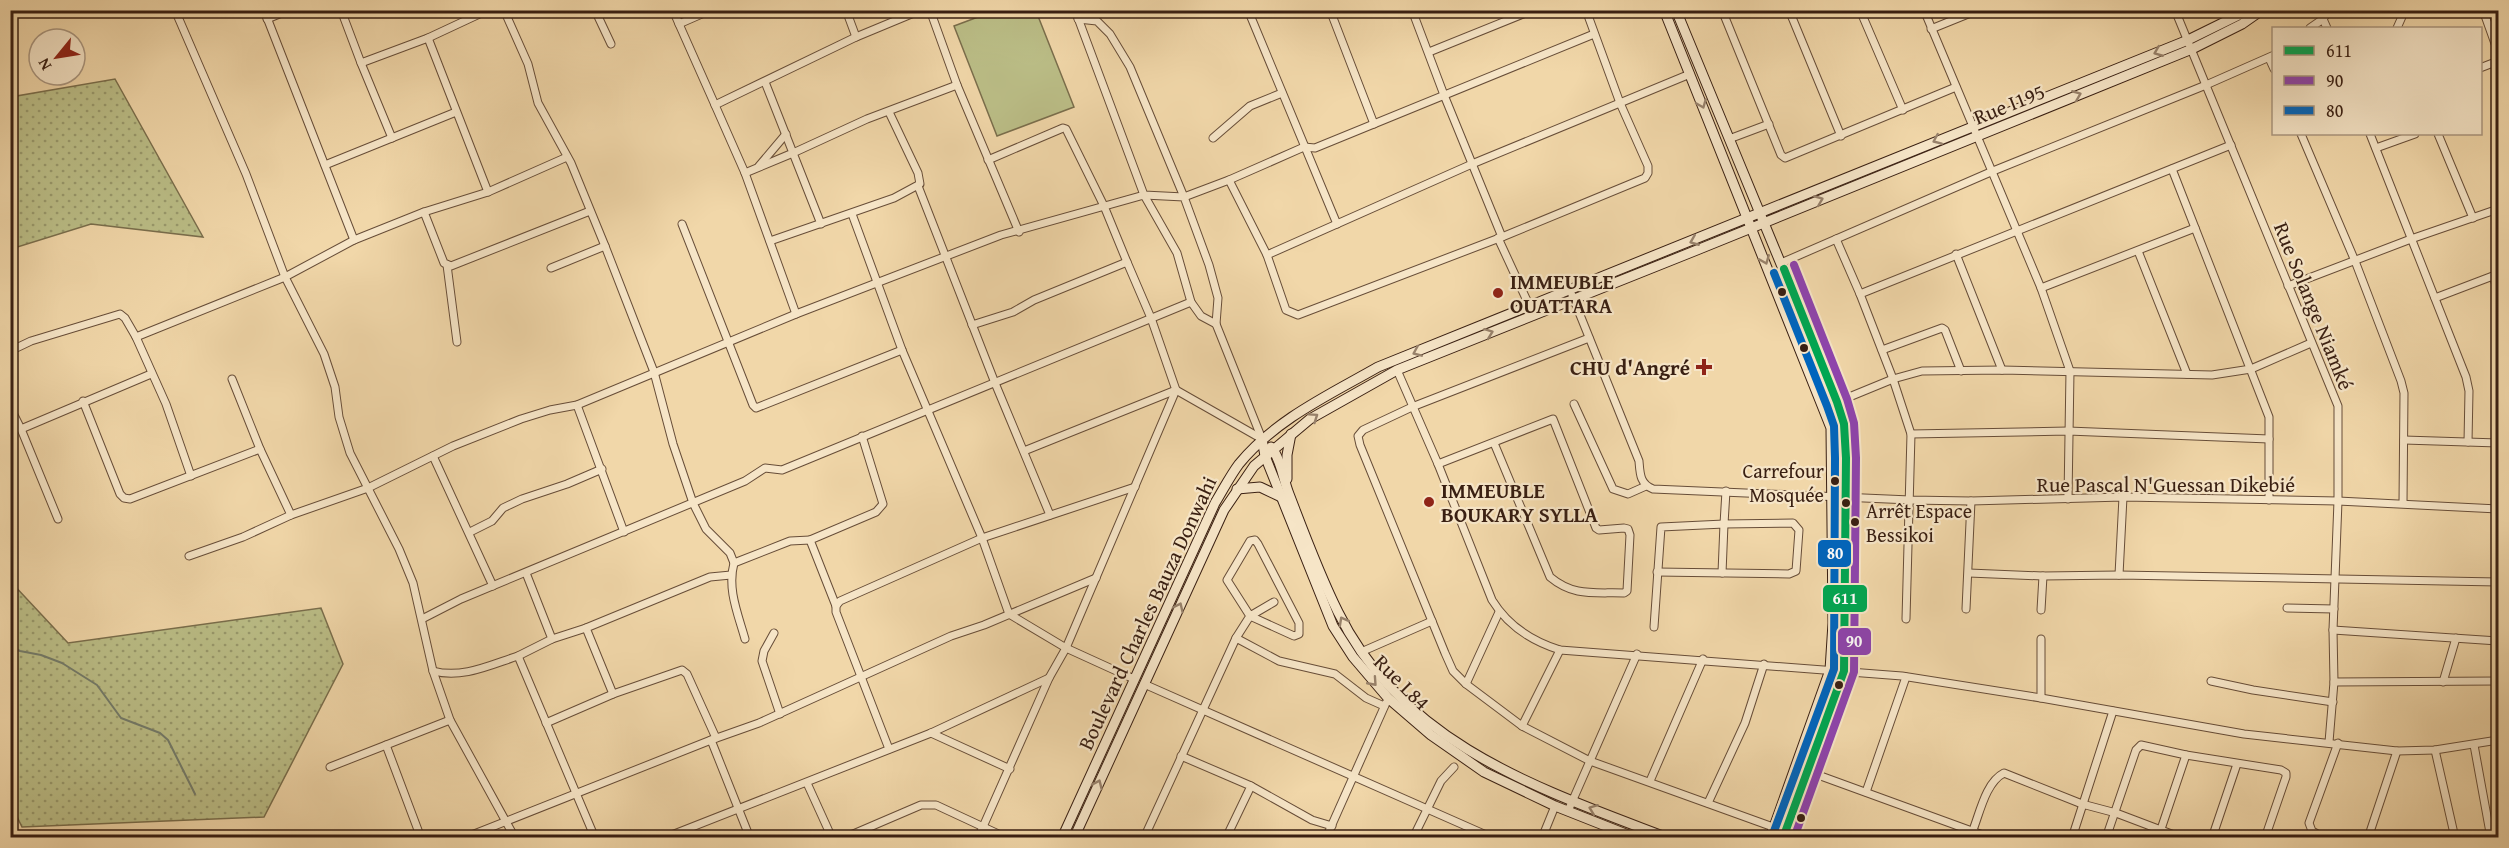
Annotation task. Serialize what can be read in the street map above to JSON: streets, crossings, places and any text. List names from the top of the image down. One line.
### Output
{"streets":{"main road":["Rue I195","Boulevard Charles Bauza Donwahi","Rue L84"],"street":["Rue Solange Niamké","Rue Pascal N'Guessan Dikebié"]},"crossings":[["Rue I195","Rue Solange Niamké"],["Rue Solange Niamké","Rue Pascal N'Guessan Dikebié"],["Boulevard Charles Bauza Donwahi","Rue L84"]],"places":{"other":["IMMEUBLE OUATTARA","Carrefour Mosquée","IMMEUBLE BOUKARY SYLLA","Arrêt Espace Bessikoi"],"health":["CHU d'Angré"]},"lines":["transit line 90","transit line 611","transit line 80"],"legend":["611","90","80"],"north":"bottom left"}
